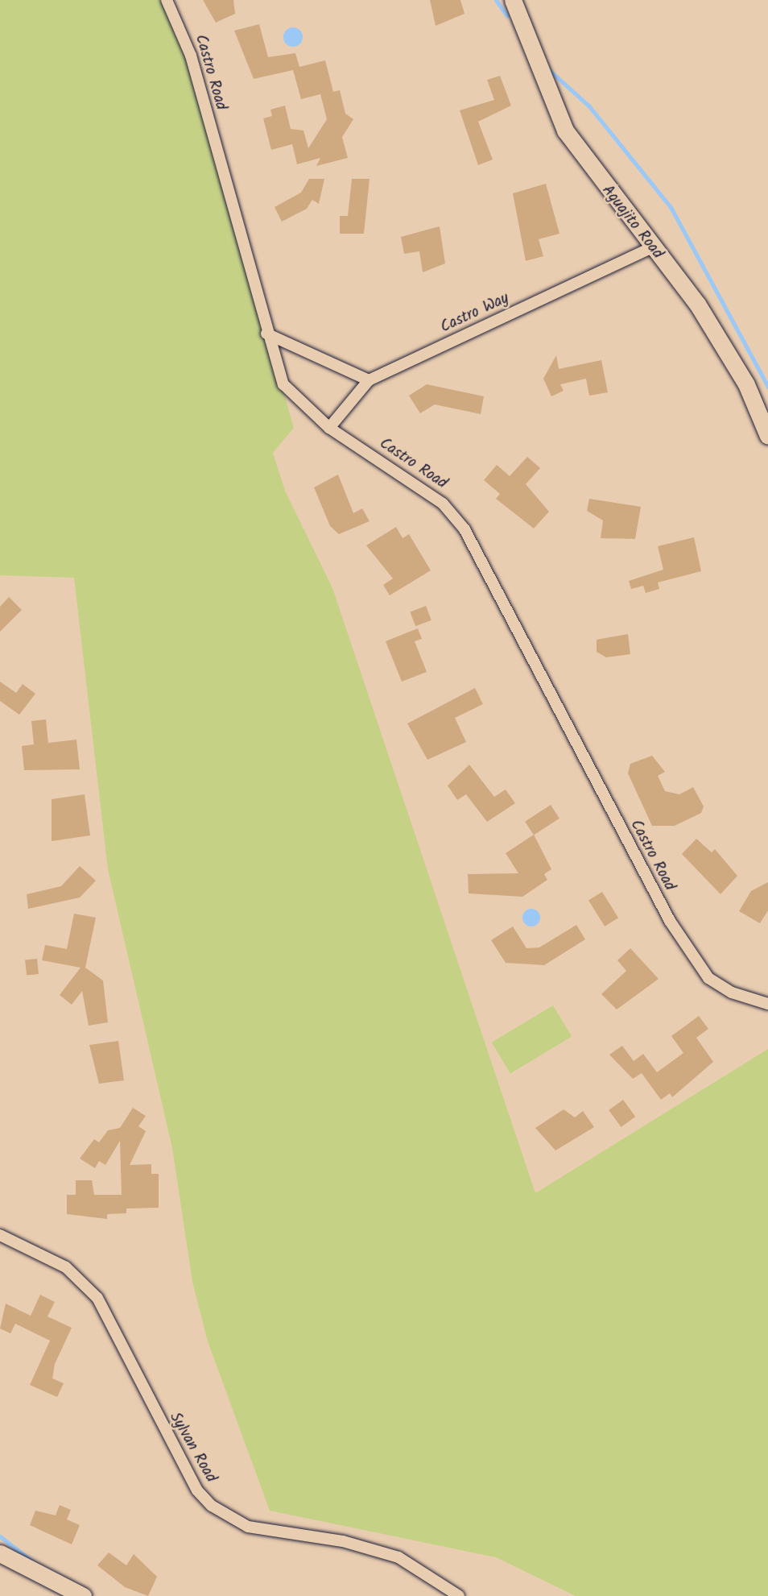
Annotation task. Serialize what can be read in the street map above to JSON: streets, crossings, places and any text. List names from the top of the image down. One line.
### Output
{"streets":{"street":["Castro Road","Aguajito Road","Castro Way","Sylvan Road"]},"crossings":[["Castro Road","Castro Way"],["Aguajito Road","Castro Way"]]}
